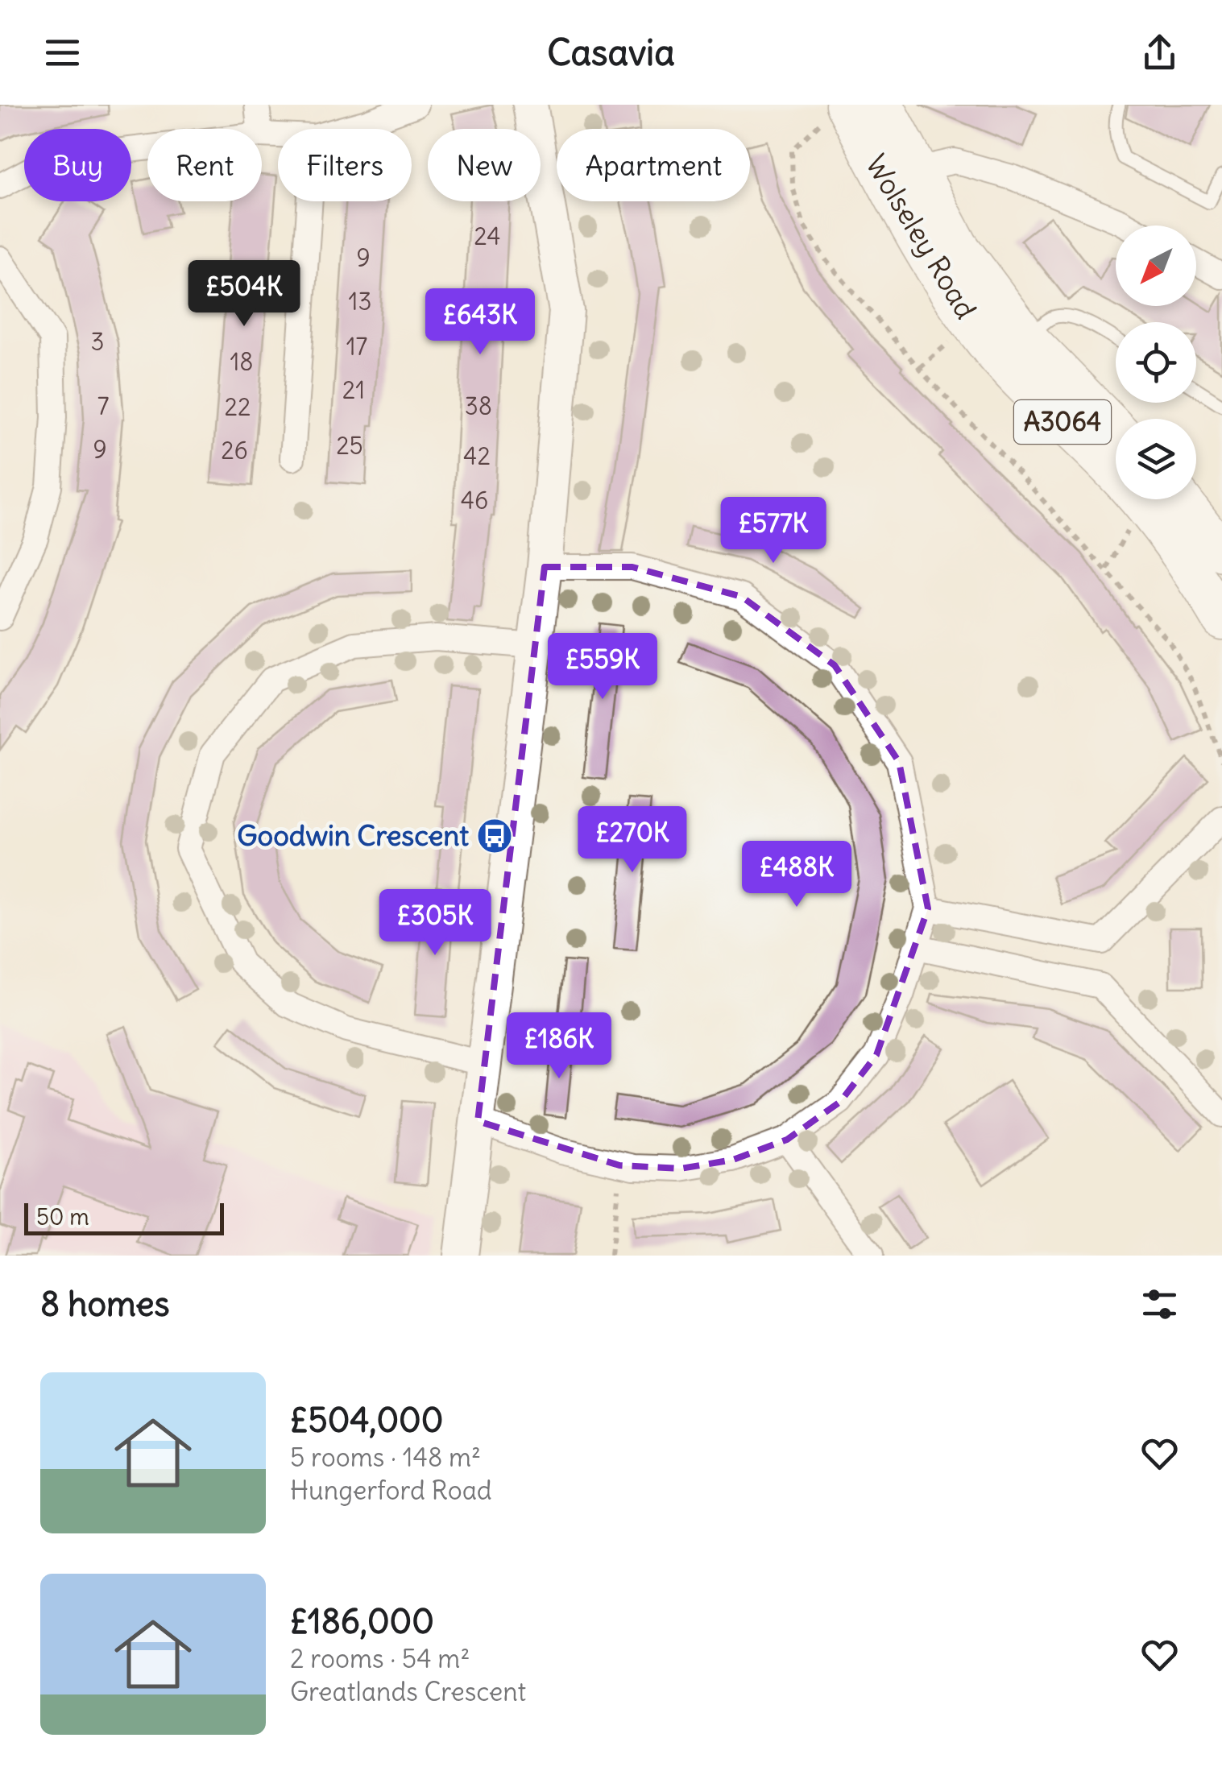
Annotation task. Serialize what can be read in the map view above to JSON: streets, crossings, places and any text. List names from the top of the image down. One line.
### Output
{"streets":{"main road":["Wolseley Road","A3064"]},"places":{"bus stop":["Goodwin Crescent"]},"house_numbers":["24","9","13","3","17","18","21","7","38","22","25","9","26","42","46"],"scale_bar":"50 m","north":"bottom left","page":{"header":"Casavia","chip":["Buy","Rent","Filters","New","Apartment"],"price":["£504K","£643K","£577K","£559K","£270K","£488K","£305K","£186K"],"scale":"50 m","heading":"8 homes","list":[{"name":"£504,000","note":"5 rooms · 148 m² · Hungerford Road"},{"name":"£186,000","note":"2 rooms · 54 m² · Greatlands Crescent"}]}}
